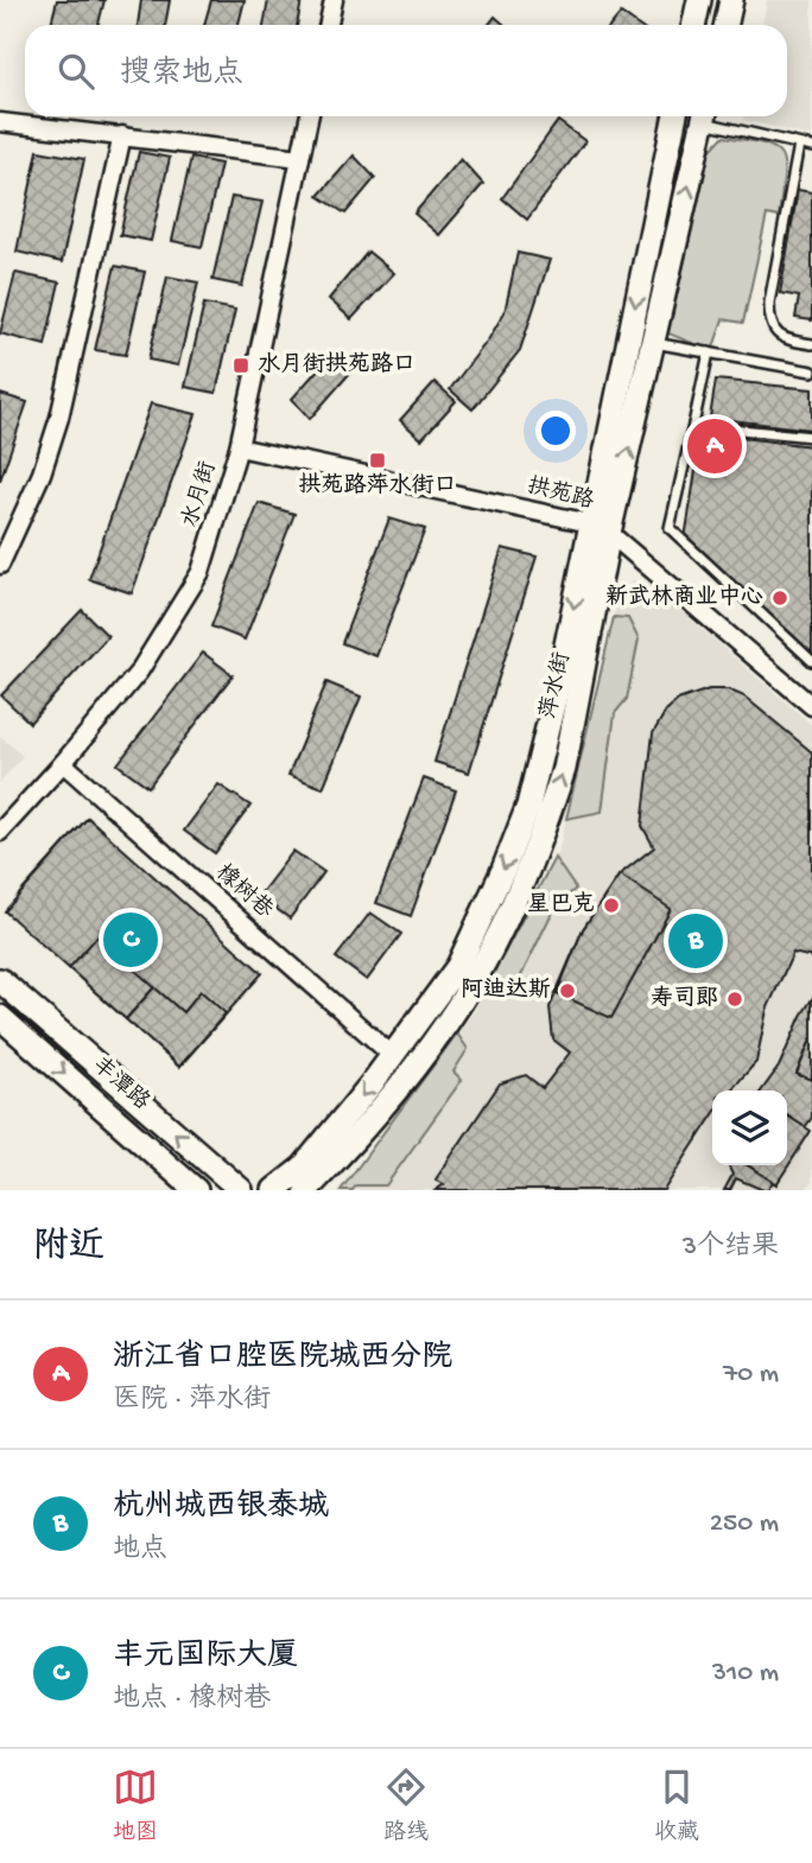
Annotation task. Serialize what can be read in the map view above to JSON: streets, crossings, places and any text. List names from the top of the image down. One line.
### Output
{"streets":{"main road":["萍水街","丰潭路"],"street":["水月街","拱苑路","橡树巷"]},"crossings":[["水月街","拱苑路"],["水月街","橡树巷"],["拱苑路","萍水街"],["萍水街","橡树巷"]],"places":{"transit":["水月街拱苑路口","拱苑路萍水街口"],"other":["新武林商业中心","星巴克","阿迪达斯","寿司郎"]},"page":{"search":"搜索地点","pins":["A","C","B"],"heading":["附近","3个结果"],"list":[{"mark":"A","name":"浙江省口腔医院城西分院","note":"医院 · 萍水街","value":"70 m"},{"mark":"B","name":"杭州城西银泰城","note":"地点","value":"250 m"},{"mark":"C","name":"丰元国际大厦","note":"地点 · 橡树巷","value":"310 m"}],"nav":["地图","路线","收藏"]}}
